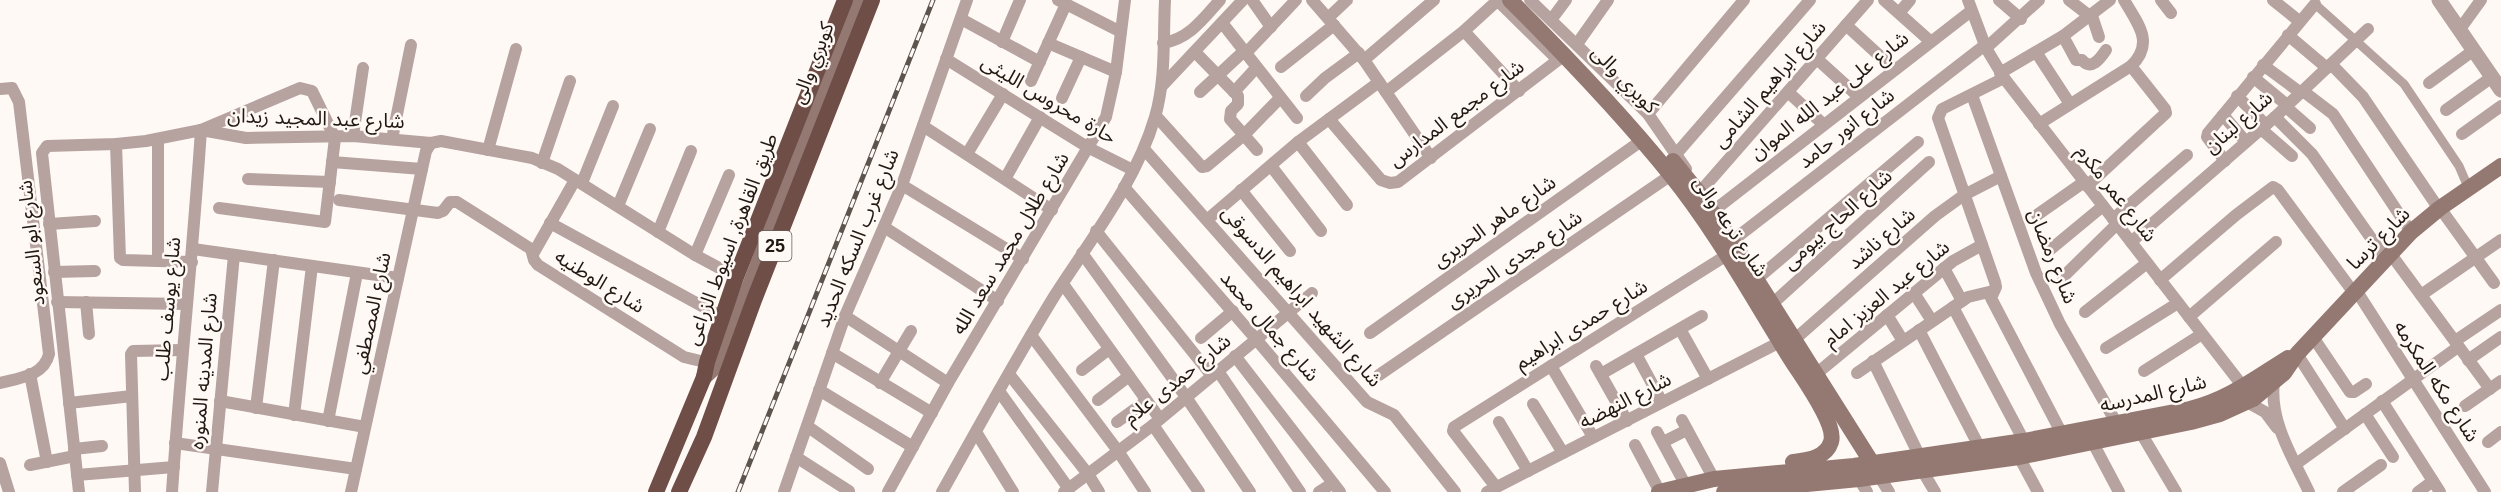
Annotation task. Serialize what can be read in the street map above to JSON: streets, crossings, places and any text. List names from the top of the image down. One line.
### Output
{"streets":{"highway":["طريق القاهرة, اسيوط الزراعى","25"],"main road":["كوبري والى","شارع ترعه والى","شارع ترسا","شارع المدرسه"],"street":["شارع ابراهيم الشامى","شارع على عبد الله الموان","حارة محروس الليثى","شارع مجمع المدارس","شارع عبد المجيد زيدان","شارع لبنان","شارع انور حامد","شارع عمر مكرم","شارع الحاج بيومى","شارع ماهر الحريرى","شارع غرب السكه الحديد","شارع ناشد","شارع ابو السعود","شارع طلال محمد سعد الله","شارع رمضان","شارع مجدى الحريرى","شارع الوطنيه","شارع عبد العزيز امام","شارع الشهيد ابراهيم الدسوقى","شارع يوسف طلب","شارع المصطفي","شارع حمدى ابراهيم","شارع جمال محمد","شارع المدينه المنوره","شارع حمدى علام","شارع مكه المكرمه","شارع النهضه"]},"crossings":[["كوبري والى","شارع ابراهيم الشامى"],["كوبري والى","شارع ترعه والى"],["كوبري والى","طريق القاهرة, اسيوط الزراعى"],["كوبري والى","25"],["كوبري والى","شارع الوطنيه"],["شارع ابراهيم الشامى","شارع ترعه والى"],["شارع على عبد الله الموان","شارع عمر مكرم"],["شارع على عبد الله الموان","شارع ترعه والى"],["حارة محروس الليثى","شارع غرب السكه الحديد"],["حارة محروس الليثى","شارع طلال محمد سعد الله"],["شارع مجمع المدارس","شارع ترعه والى"],["شارع عبد المجيد زيدان","شارع ابو السعود"],["شارع عبد المجيد زيدان","شارع يوسف طلب"],["شارع عبد المجيد زيدان","شارع المصطفي"],["شارع لبنان","شارع عمر مكرم"],["شارع انور حامد","شارع عمر مكرم"],["شارع انور حامد","شارع ترعه والى"],["شارع انور حامد","شارع حمدى ابراهيم"],["شارع عمر مكرم","شارع مكه المكرمه"],["شارع عمر مكرم","شارع المدرسه"],["شارع الحاج بيومى","شارع ترعه والى"],["شارع ماهر الحريرى","شارع ترعه والى"],["شارع ترعه والى","شارع ناشد"],["شارع ترعه والى","شارع مجدى الحريرى"],["شارع ترعه والى","شارع عبد العزيز امام"],["شارع ترعه والى","شارع حمدى ابراهيم"],["شارع ترعه والى","شارع المدرسه"],["شارع ترعه والى","شارع النهضه"],["شارع ناشد","شارع رمضان"],["شارع ناشد","شارع النهضه"],["شارع ترسا","شارع مكه المكرمه"],["شارع ترسا","شارع المدرسه"],["طريق القاهرة, اسيوط الزراعى","شارع الوطنيه"],["شارع ابو السعود","شارع يوسف طلب"],["شارع رمضان","شارع المدرسه"],["شارع الوطنيه","شارع المصطفي"],["شارع الشهيد ابراهيم الدسوقى","شارع حمدى علام"],["شارع حمدى ابراهيم","شارع النهضه"],["شارع جمال محمد","شارع حمدى علام"]]}
